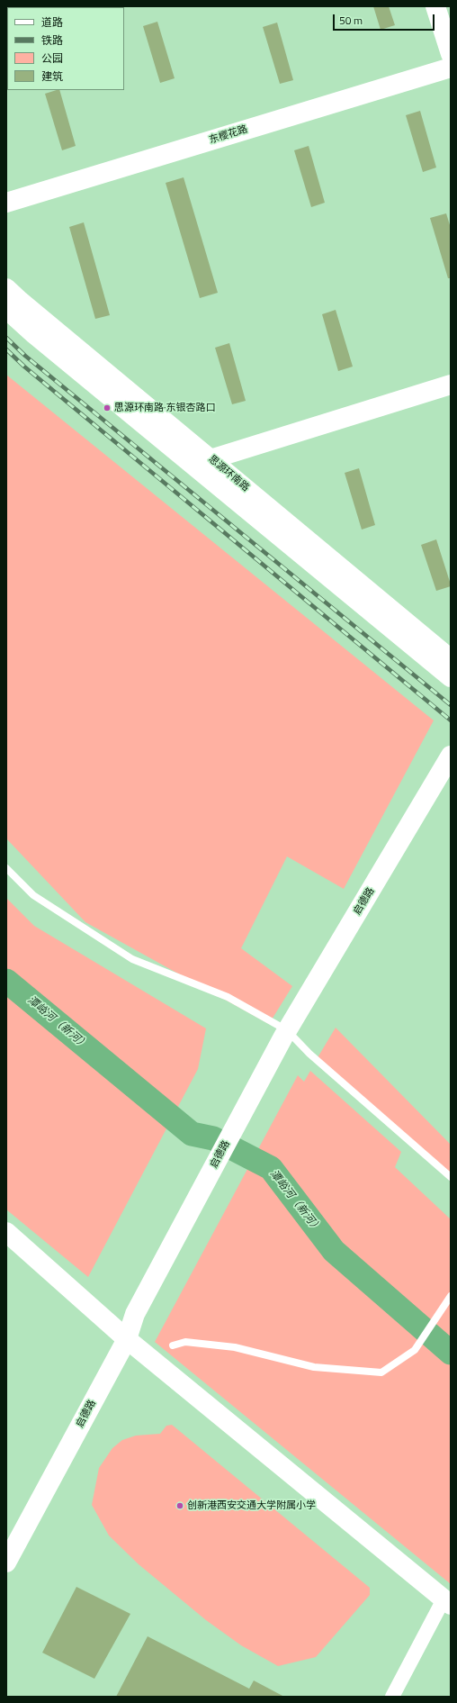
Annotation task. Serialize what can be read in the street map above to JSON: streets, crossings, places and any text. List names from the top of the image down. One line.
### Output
{"streets":{"street":["东樱花路","思源环南路","启德路"]},"water":["潭峪河（新河）"],"places":["思源环南路·东银杏路口","创新港西安交通大学附属小学"],"legend":["道路","铁路","公园","建筑"],"scale_bar":"50 m"}
